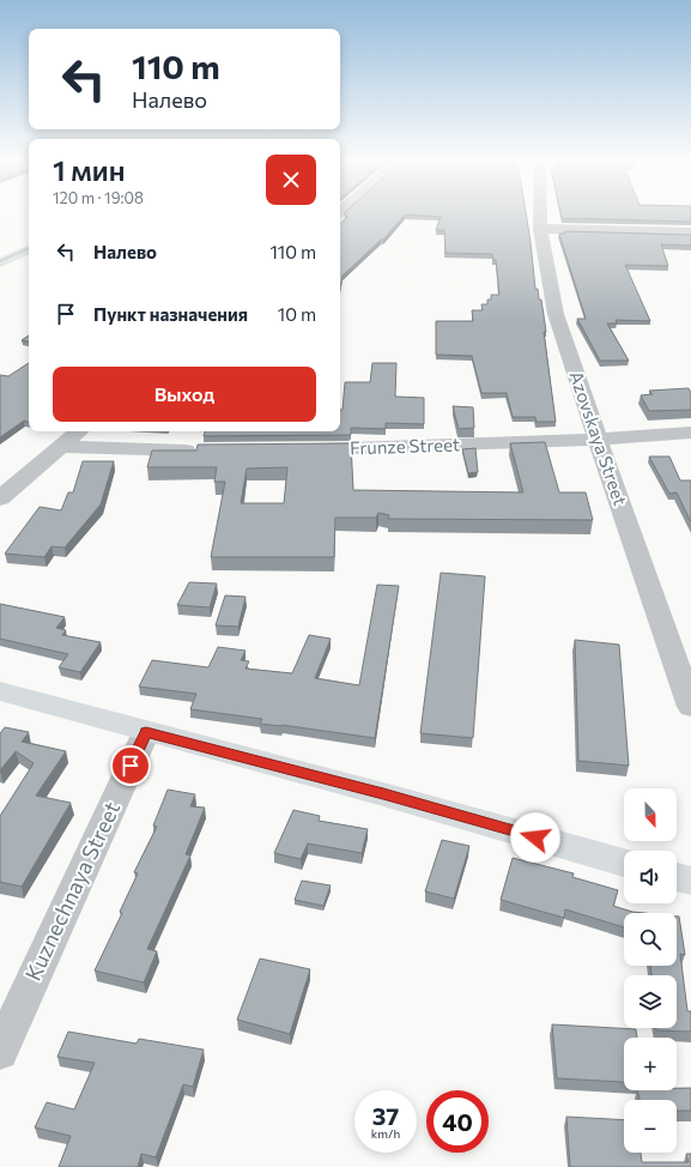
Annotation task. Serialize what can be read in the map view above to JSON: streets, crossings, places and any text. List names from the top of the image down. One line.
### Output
{"streets":{"street":["Azovskaya Street","Frunze Street","Kuznechnaya Street"]},"crossings":[["Azovskaya Street","Frunze Street"]],"north":"bottom","page":{"turn":["110 m","Налево"],"heading":["1 мин","120 m · 19:08"],"list":[{"name":"Налево","value":"110 m"},{"name":"Пункт назначения","value":"10 m"}],"buttons":"Выход","map_buttons":["+","−"],"speed":"37 km/h","limit":"40"}}
